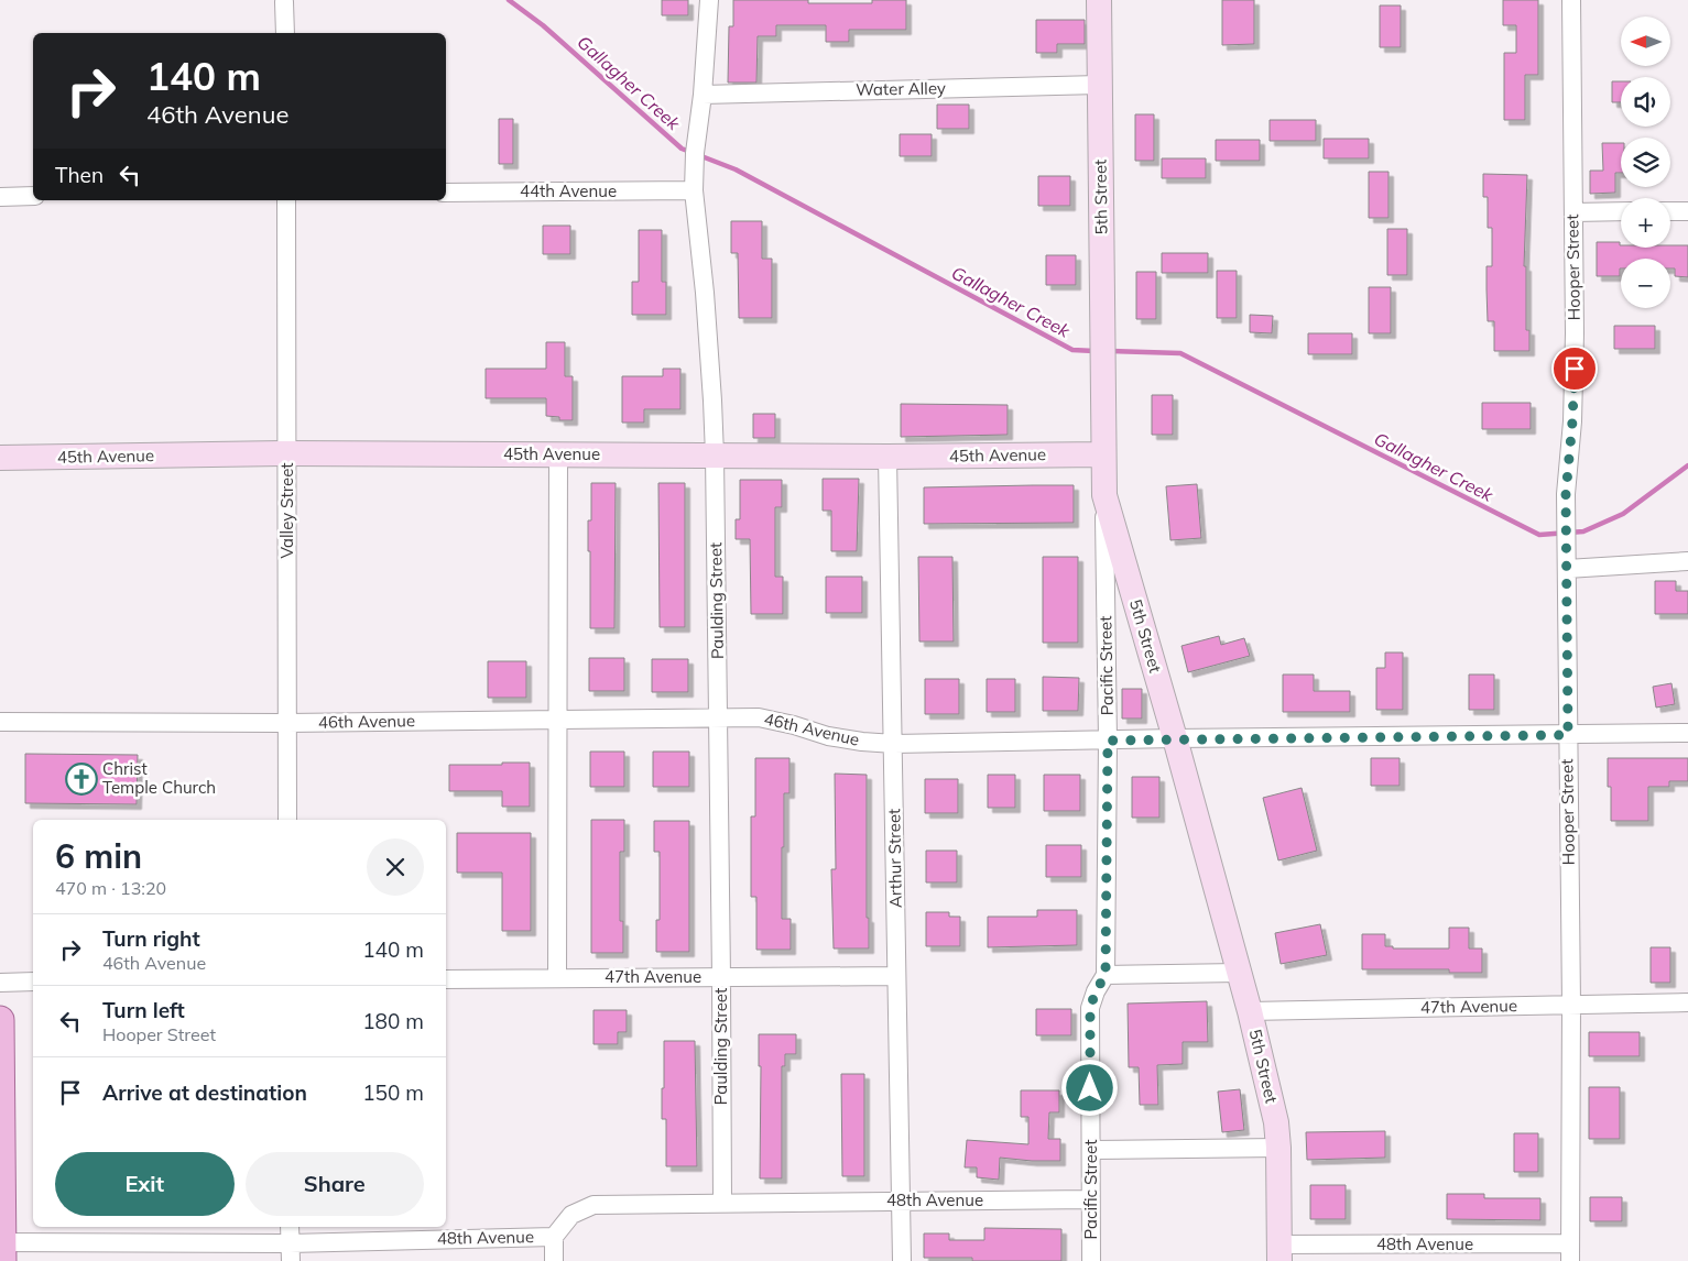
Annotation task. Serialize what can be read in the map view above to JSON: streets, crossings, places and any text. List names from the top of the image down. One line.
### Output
{"streets":{"street":["Water Alley","44th Avenue","5th Street","Hooper Street","45th Avenue","Valley Street","Paulding Street","Pacific Street","46th Avenue","Arthur Street","47th Avenue","48th Avenue"]},"crossings":[["Water Alley","5th Street"],["Water Alley","Paulding Street"],["44th Avenue","Paulding Street"],["5th Street","45th Avenue"],["5th Street","Pacific Street"],["5th Street","46th Avenue"],["5th Street","47th Avenue"],["5th Street","48th Avenue"],["Hooper Street","46th Avenue"],["Hooper Street","47th Avenue"],["Hooper Street","48th Avenue"],["45th Avenue","Valley Street"],["45th Avenue","Paulding Street"],["45th Avenue","Arthur Street"],["Valley Street","46th Avenue"],["Paulding Street","46th Avenue"],["Paulding Street","47th Avenue"],["Paulding Street","48th Avenue"],["Pacific Street","46th Avenue"],["Pacific Street","48th Avenue"],["46th Avenue","Arthur Street"],["Arthur Street","47th Avenue"],["Arthur Street","48th Avenue"]],"water":["Gallagher Creek"],"places":{"church":["Christ Temple Church"]},"north":"left","page":{"map_buttons":["+","−"],"turn":["140 m","46th Avenue"],"then":"Then","heading":["6 min","470 m · 13:20"],"list":[{"name":"Turn right","note":"46th Avenue","value":"140 m"},{"name":"Turn left","note":"Hooper Street","value":"180 m"},{"name":"Arrive at destination","value":"150 m"}],"buttons":["Exit","Share"]}}
